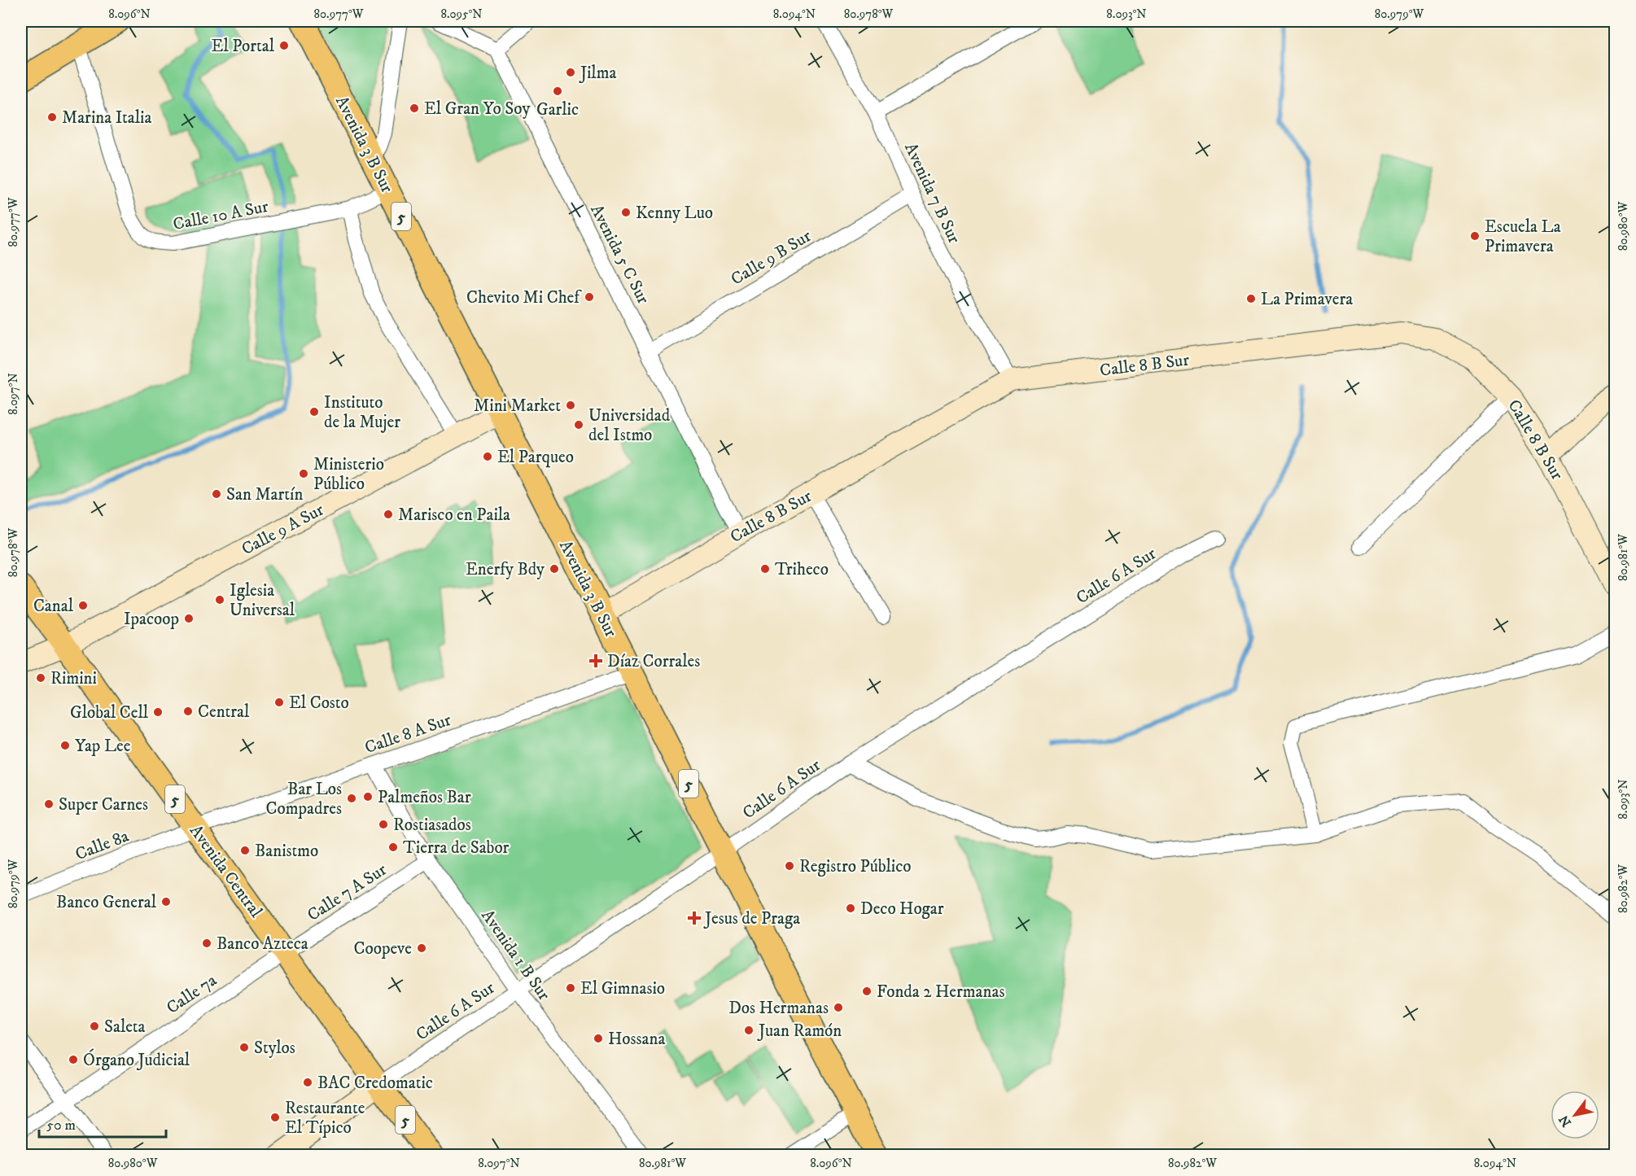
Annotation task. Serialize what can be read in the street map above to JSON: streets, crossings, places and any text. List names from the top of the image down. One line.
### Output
{"streets":{"main road":["Avenida 3 B Sur","5","Avenida Central"],"street":["Avenida 7 B Sur","Calle 10 A Sur","Avenida 5 C Sur","Calle 9 B Sur","Calle 8 B Sur","Calle 9 A Sur","Calle 6 A Sur","Calle 8 A Sur","Calle 8a","Calle 7 A Sur","Avenida 1 B Sur","Calle 7a"]},"crossings":[["Avenida 3 B Sur","Calle 10 A Sur"],["Avenida 3 B Sur","Calle 8 B Sur"],["Avenida 3 B Sur","Calle 9 A Sur"],["Avenida 3 B Sur","Calle 6 A Sur"],["Avenida 3 B Sur","Calle 8 A Sur"],["Avenida 7 B Sur","Calle 9 B Sur"],["Avenida 7 B Sur","Calle 8 B Sur"],["Avenida 5 C Sur","Calle 9 B Sur"],["Avenida 5 C Sur","Calle 8 B Sur"],["Calle 9 A Sur","Avenida Central"],["Calle 6 A Sur","Avenida Central"],["Calle 6 A Sur","Avenida 1 B Sur"],["Calle 8 A Sur","Calle 8a"],["Calle 8 A Sur","Avenida Central"],["Calle 8 A Sur","Avenida 1 B Sur"],["Calle 8a","Avenida Central"],["Avenida Central","Calle 7 A Sur"],["Avenida Central","Calle 7a"],["Calle 7 A Sur","Avenida 1 B Sur"],["Calle 7 A Sur","Calle 7a"]],"places":{"other":["El Portal","Jilma","Garlic","El Gran Yo Soy","Marina Italia","Kenny Luo","Escuela La Primavera","Chevito Mi Chef","La Primavera","Mini Market","Instituto de la Mujer","Universidad del Istmo","El Parqueo","Ministerio Público","San Martín","Marisco en Paila","Enerfy Bdy","Triheco","Iglesia Universal","Canal","Ipacoop","Rimini","El Costo","Central","Global Cell","Yap Lee","Palmeños Bar","Bar Los Compadres","Super Carnes","Rostiasados","Tierra de Sabor","Banistmo","Registro Público","Banco General","Deco Hogar","Banco Azteca","Coopeve","El Gimnasio","Fonda 2 Hermanas","Dos Hermanas","Saleta","Juan Ramón","Hossana","Stylos","Órgano Judicial","BAC Credomatic","Restaurante El Típico"],"health":["Díaz Corrales","Jesus de Praga"]},"scale_bar":"50 m","north":"bottom left","coordinates":["8.096°N","80.977°W","8.095°N","8.094°N","80.978°W","8.093°N","80.979°W","80.980°W","8.097°N","80.981°W","80.982°W"]}
